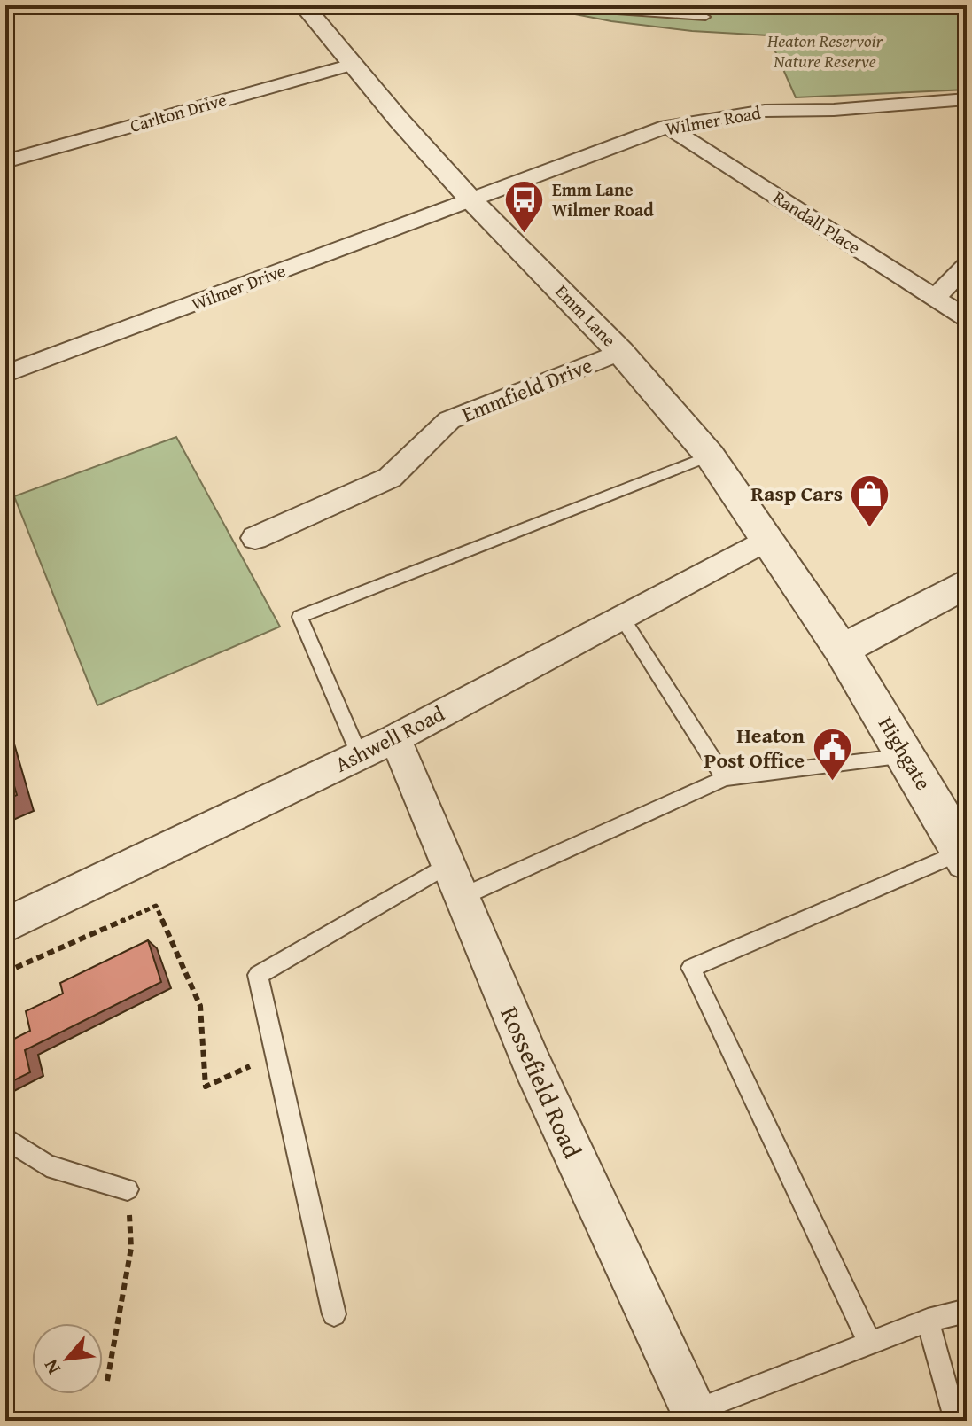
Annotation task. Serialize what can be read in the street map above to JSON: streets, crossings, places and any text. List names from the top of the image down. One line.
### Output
{"streets":{"street":["Carlton Drive","Wilmer Road","Randall Place","Wilmer Drive","Emm Lane","Emmfield Drive","Ashwell Road","Highgate","Rossefield Road"]},"crossings":[["Carlton Drive","Emm Lane"],["Wilmer Road","Randall Place"],["Wilmer Road","Wilmer Drive"],["Wilmer Road","Emm Lane"],["Wilmer Drive","Emm Lane"],["Emm Lane","Emmfield Drive"],["Emm Lane","Ashwell Road"],["Emm Lane","Highgate"],["Ashwell Road","Rossefield Road"]],"parks":["Heaton Reservoir Nature Reserve"],"places":{"bus stop":["Emm Lane Wilmer Road"],"shop":["Rasp Cars"],"public building":["Heaton Post Office"]},"north":"bottom left"}
